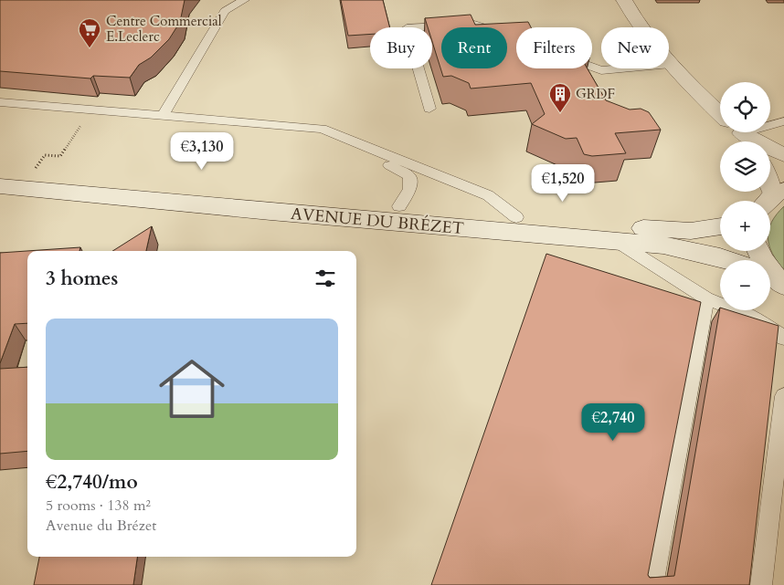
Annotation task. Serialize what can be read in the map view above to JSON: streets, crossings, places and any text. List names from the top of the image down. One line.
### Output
{"streets":{"street":["AVENUE DU BRÉZET"]},"places":{"supermarket":["Centre Commercial E.Leclerc"],"building":["GRDF"]},"page":{"chip":["Buy","Rent","Filters","New"],"map_buttons":["+","−"],"price":["€3,130","€1,520","€2,740"],"heading":"3 homes","list":[{"name":"€2,740/mo","note":"5 rooms · 138 m² · Avenue du Brézet"}]}}
